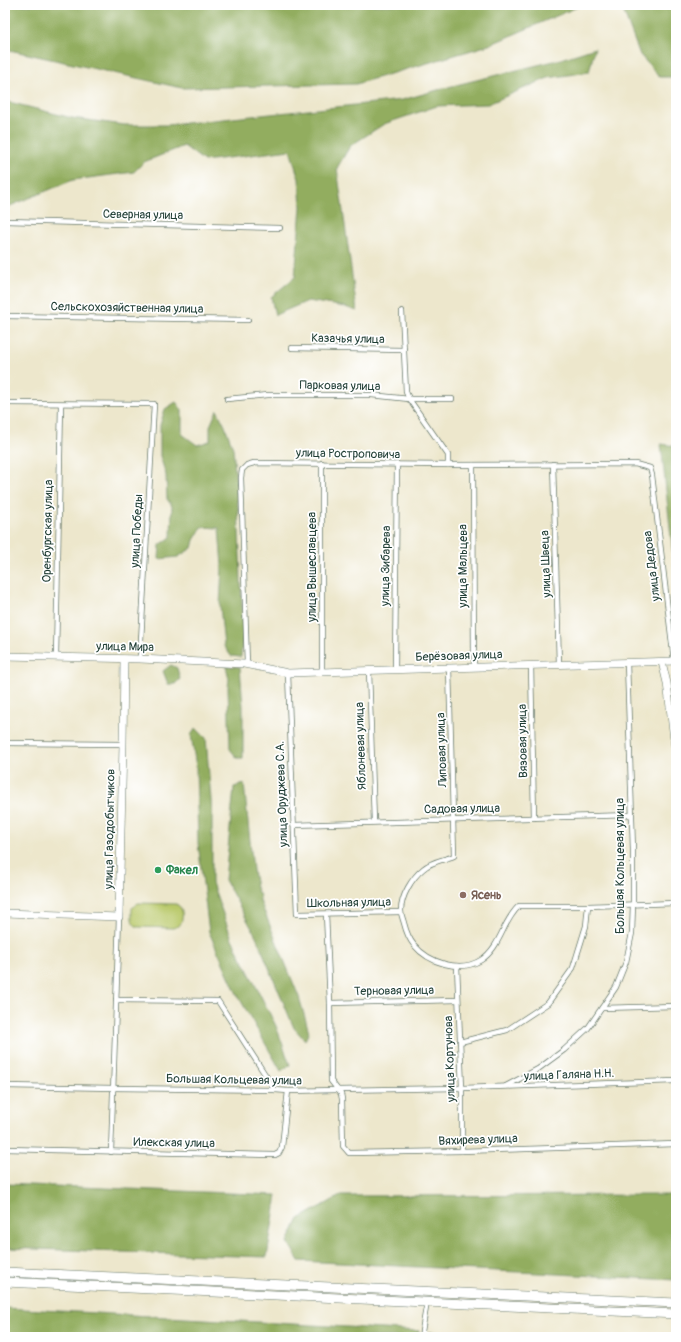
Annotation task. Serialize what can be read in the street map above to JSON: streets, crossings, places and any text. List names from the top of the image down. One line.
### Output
{"streets":{"street":["Северная улица","Сельскохозяйственная улица","Казачья улица","Парковая улица","улица Ростроповича","Оренбургская улица","улица Победы","улица Швеца","улица Зибарева","улица Мальцева","улица Дедова","улица Вышеславцева","улица Мира","Берёзовая улица","Вязовая улица","Яблоневая улица","Липовая улица","улица Оруджева С.А.","Садовая улица","улица Газодобытчиков","Большая Кольцевая улица","Школьная улица","Терновая улица","улица Кортунова","улица Галяна Н.Н.","Вяхирева улица","Илекская улица"]},"crossings":[["улица Ростроповича","улица Швеца"],["улица Ростроповича","улица Зибарева"],["улица Ростроповича","улица Мальцева"],["улица Ростроповича","улица Дедова"],["улица Ростроповича","улица Вышеславцева"],["улица Ростроповича","улица Мира"],["улица Ростроповича","Берёзовая улица"],["Оренбургская улица","улица Победы"],["Оренбургская улица","улица Мира"],["улица Победы","улица Мира"],["улица Швеца","Берёзовая улица"],["улица Зибарева","Берёзовая улица"],["улица Мальцева","Берёзовая улица"],["улица Дедова","Берёзовая улица"],["улица Вышеславцева","Берёзовая улица"],["улица Мира","Берёзовая улица"],["улица Мира","улица Газодобытчиков"],["Берёзовая улица","Вязовая улица"],["Берёзовая улица","Яблоневая улица"],["Берёзовая улица","Липовая улица"],["Берёзовая улица","улица Оруджева С.А."],["Берёзовая улица","Большая Кольцевая улица"],["Вязовая улица","Садовая улица"],["Яблоневая улица","Садовая улица"],["Липовая улица","Садовая улица"],["Липовая улица","Школьная улица"],["улица Оруджева С.А.","Садовая улица"],["улица Оруджева С.А.","Школьная улица"],["Садовая улица","Большая Кольцевая улица"],["улица Газодобытчиков","Большая Кольцевая улица"],["улица Газодобытчиков","Илекская улица"],["Большая Кольцевая улица","Школьная улица"],["Большая Кольцевая улица","улица Кортунова"],["Большая Кольцевая улица","улица Галяна Н.Н."],["Большая Кольцевая улица","Вяхирева улица"],["Большая Кольцевая улица","Илекская улица"],["Школьная улица","улица Кортунова"],["Терновая улица","улица Кортунова"],["улица Кортунова","улица Галяна Н.Н."],["улица Кортунова","Вяхирева улица"]],"places":["Факел","Ясень"]}
